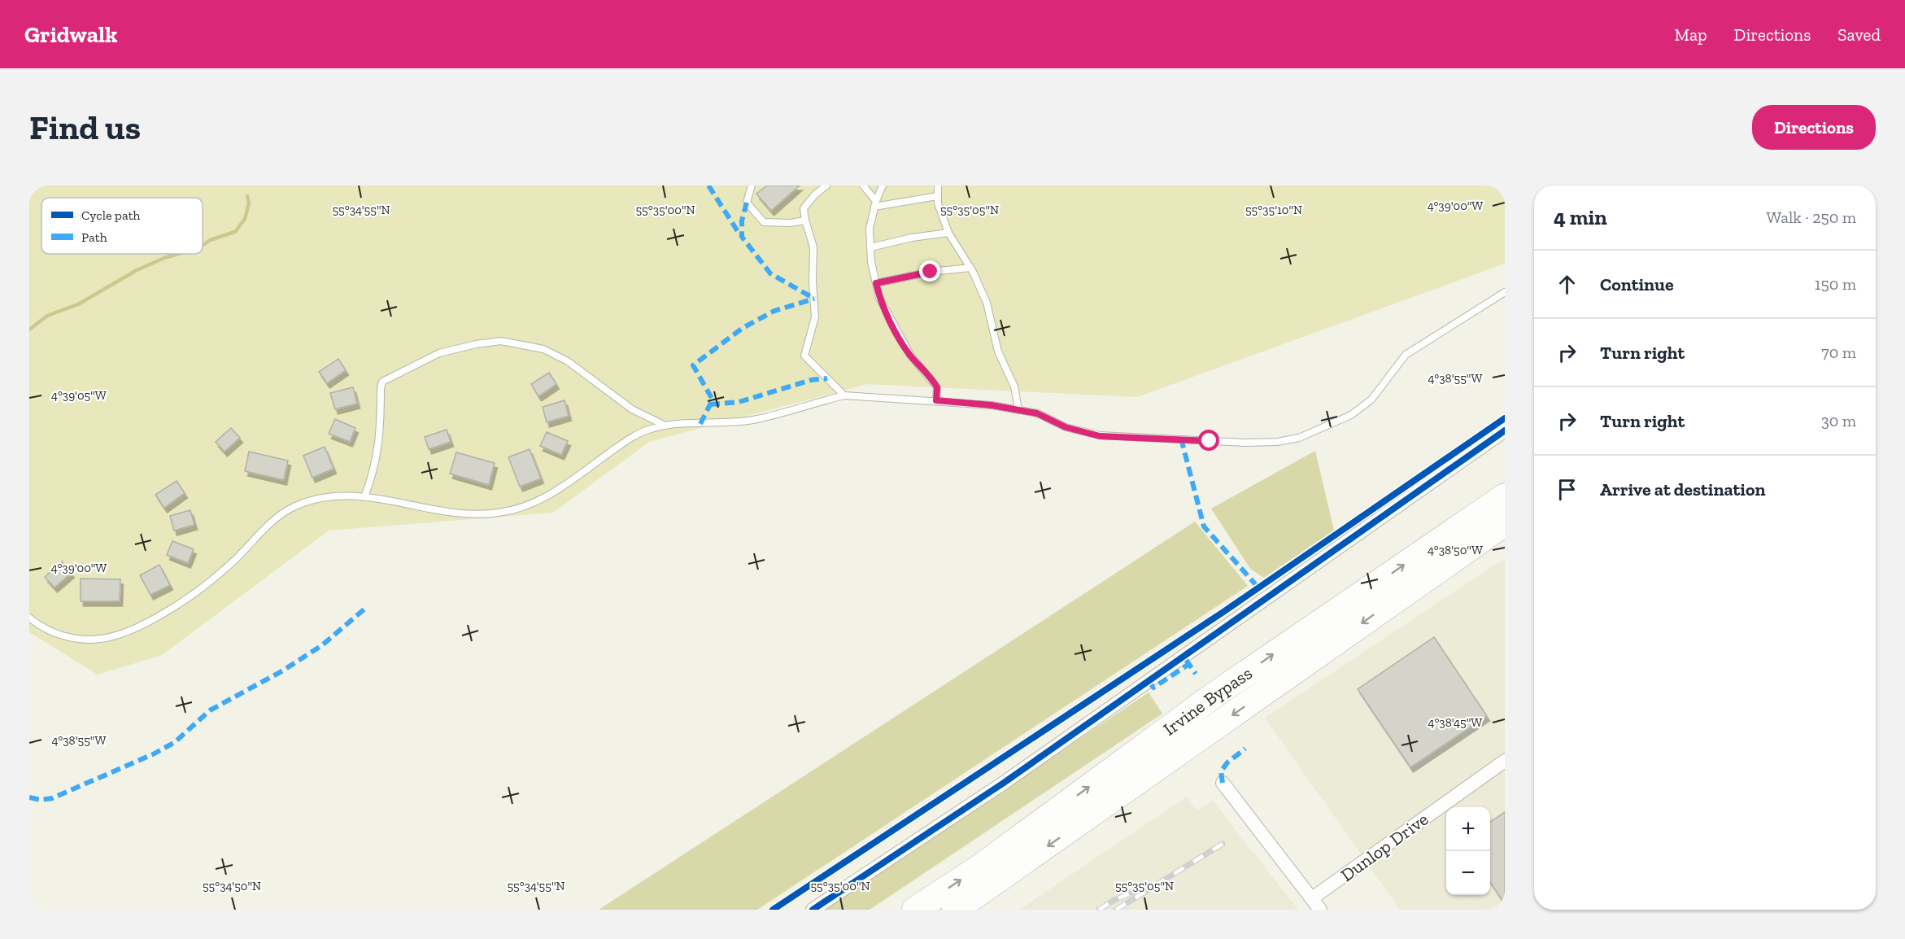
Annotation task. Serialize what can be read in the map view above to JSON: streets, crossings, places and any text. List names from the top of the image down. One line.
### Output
{"streets":{"highway":["Irvine Bypass"],"street":["Dunlop Drive"]},"legend":["Cycle path","Path"],"page":{"header":"Gridwalk","nav":["Map","Directions","Saved"],"buttons":"Directions","title":"Find us","heading":["4 min","Walk · 250 m"],"list":[["Continue","150 m"],["Turn right","70 m"],["Turn right","30 m"],"Arrive at destination"],"map_buttons":["+","−"]},"coordinates":["4°39'00\"W","55°34'55\"N","55°35'00\"N","55°35'05\"N","55°35'10\"N","4°38'55\"W","4°39'05\"W","4°38'50\"W","4°38'45\"W","55°34'50\"N"]}
